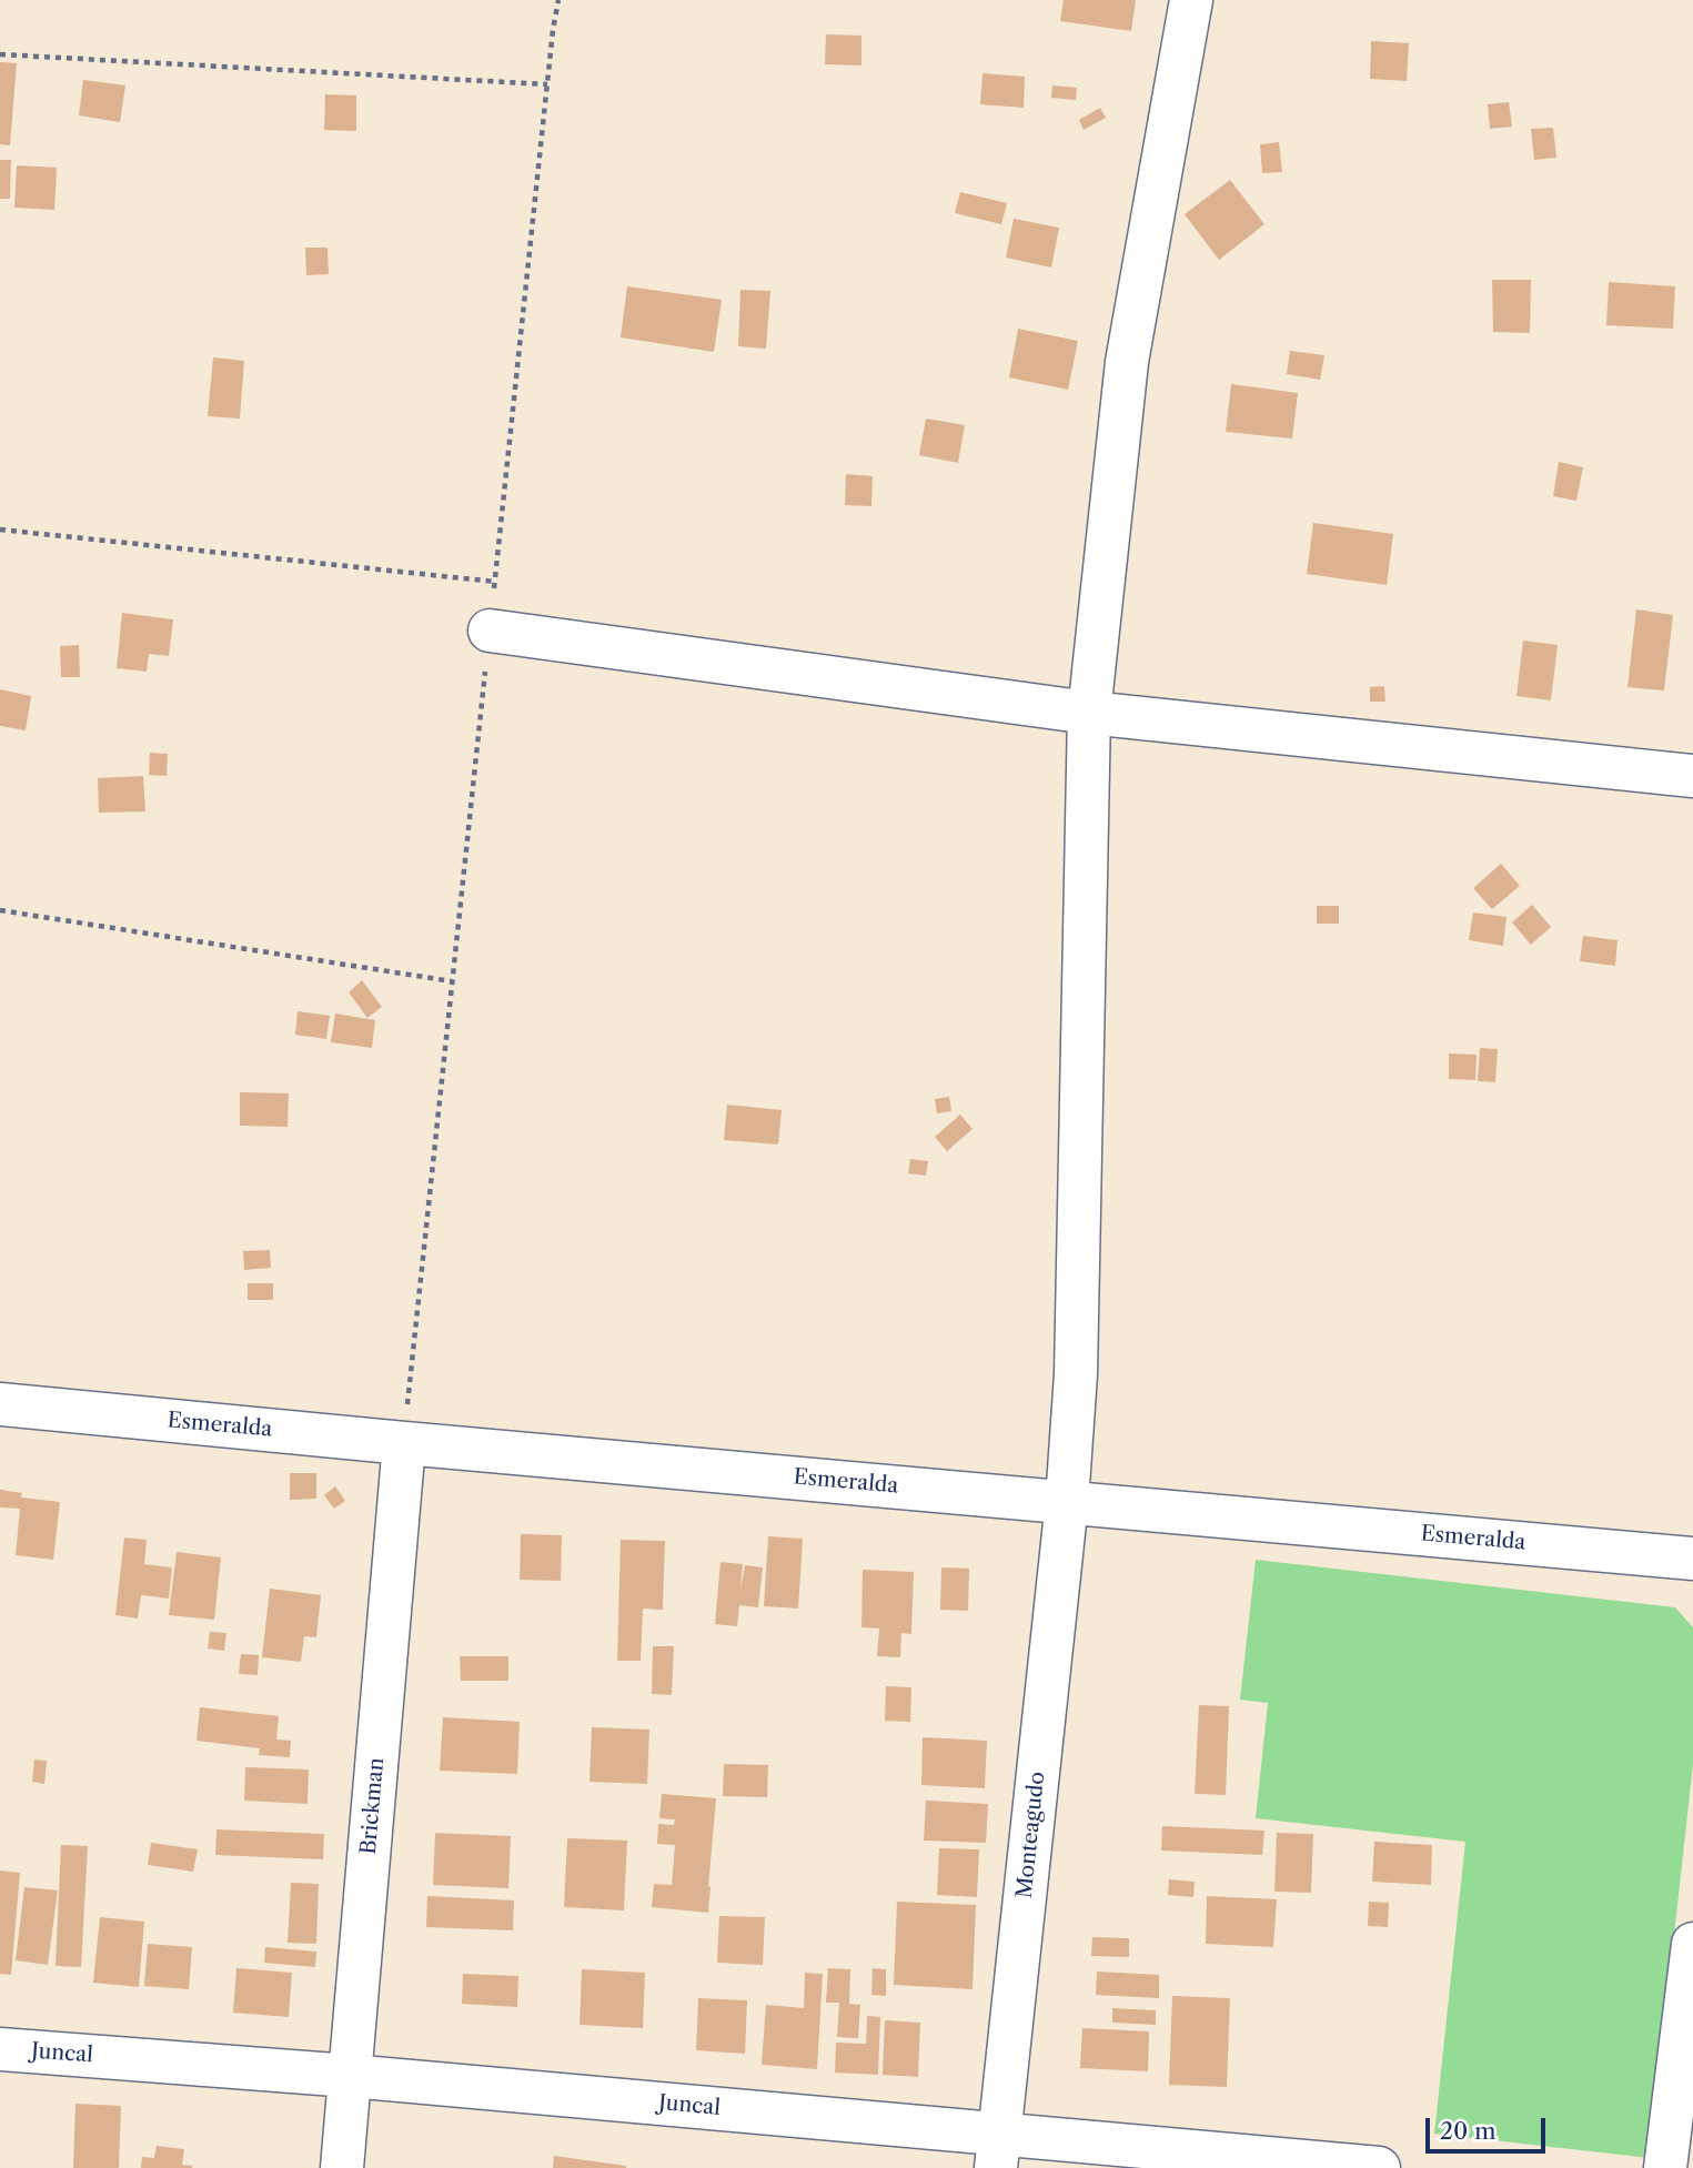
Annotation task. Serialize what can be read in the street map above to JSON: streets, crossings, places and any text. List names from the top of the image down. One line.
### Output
{"streets":{"street":["Esmeralda","Brickman","Monteagudo","Juncal"]},"crossings":[["Esmeralda","Brickman"],["Esmeralda","Monteagudo"],["Brickman","Juncal"],["Monteagudo","Juncal"]],"scale_bar":"20 m"}
